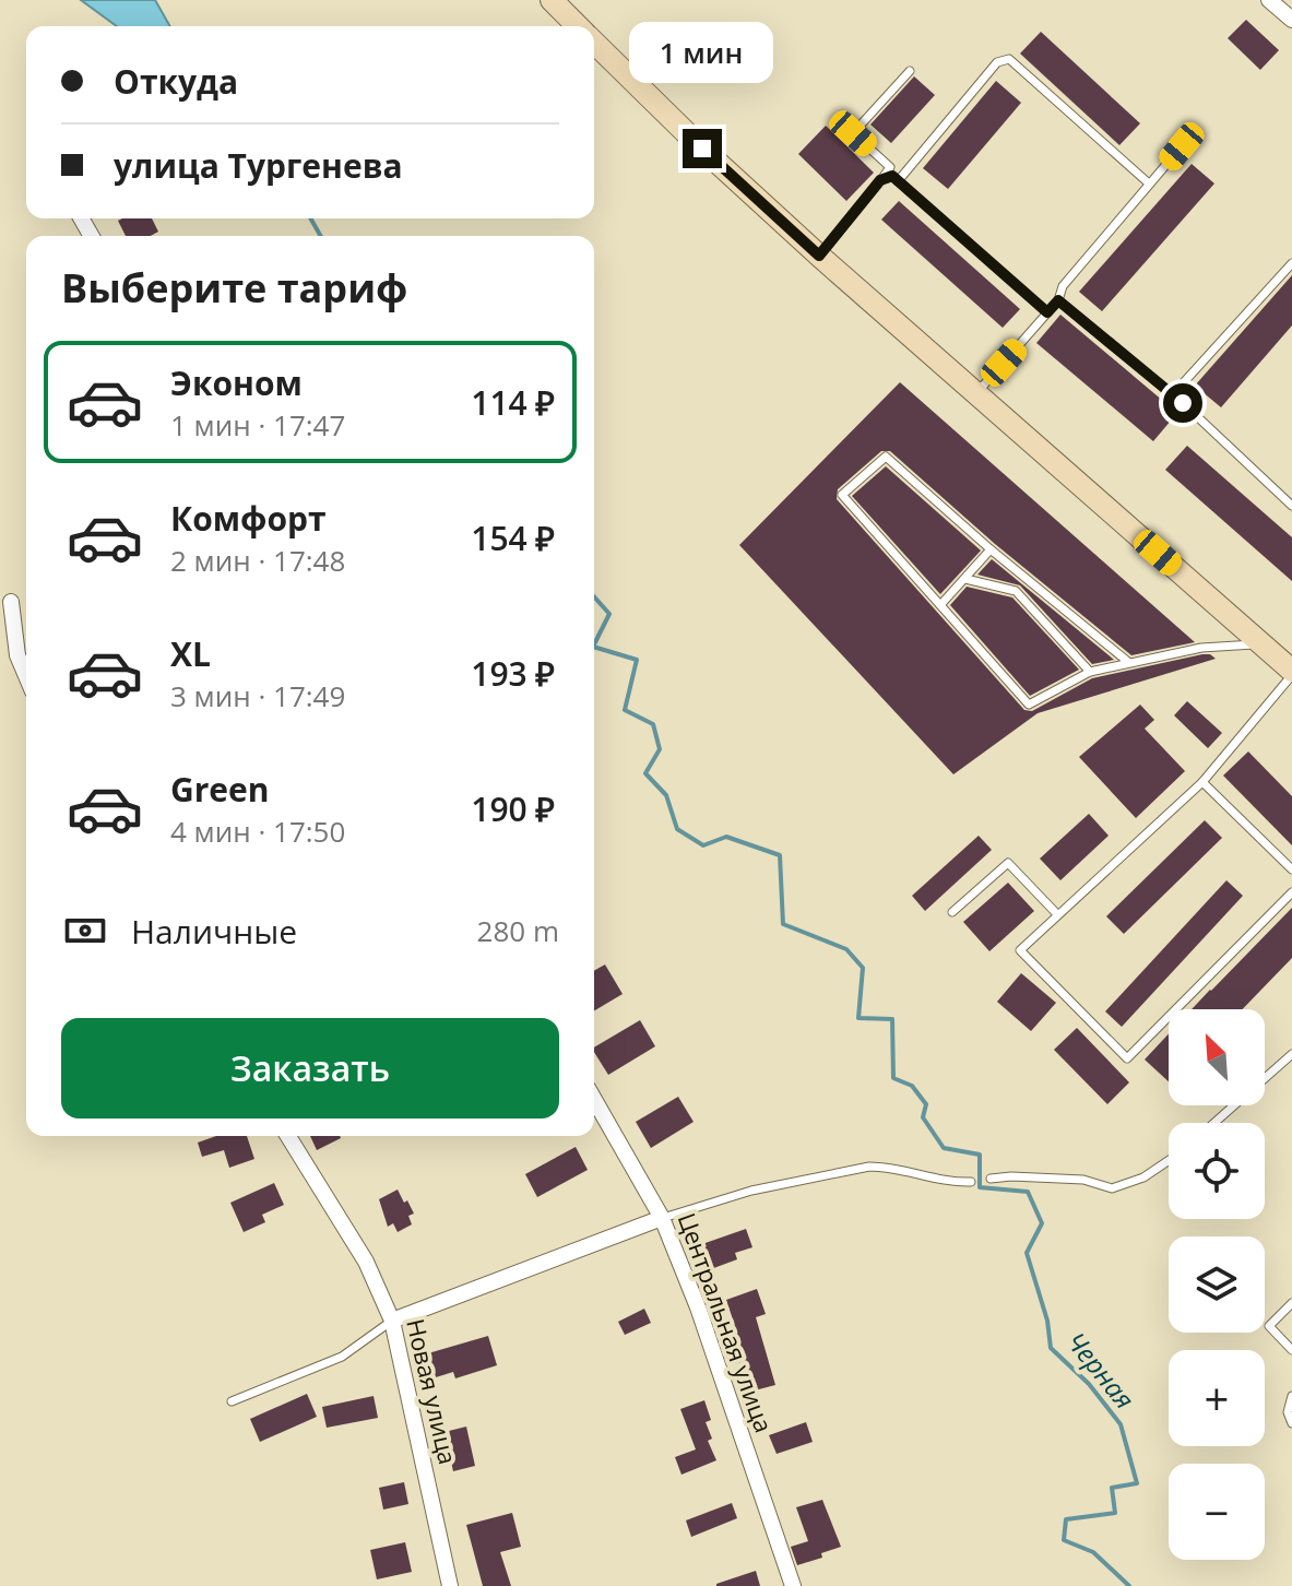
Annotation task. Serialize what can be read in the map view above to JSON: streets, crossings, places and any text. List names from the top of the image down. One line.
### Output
{"streets":{"street":["Центральная улица","Новая улица"]},"water":["Черная"],"north":"top left","page":{"bubble":"1 мин","banner":["Откуда","улица Тургенева"],"heading":"Выберите тариф","list":[{"name":"Эконом","note":"1 мин · 17:47","value":"114 ₽"},{"name":"Комфорт","note":"2 мин · 17:48","value":"154 ₽"},{"name":"XL","note":"3 мин · 17:49","value":"193 ₽"},{"name":"Green","note":"4 мин · 17:50","value":"190 ₽"}],"pay":["Наличные","280 m"],"buttons":"Заказать","map_buttons":["+","−"]}}
